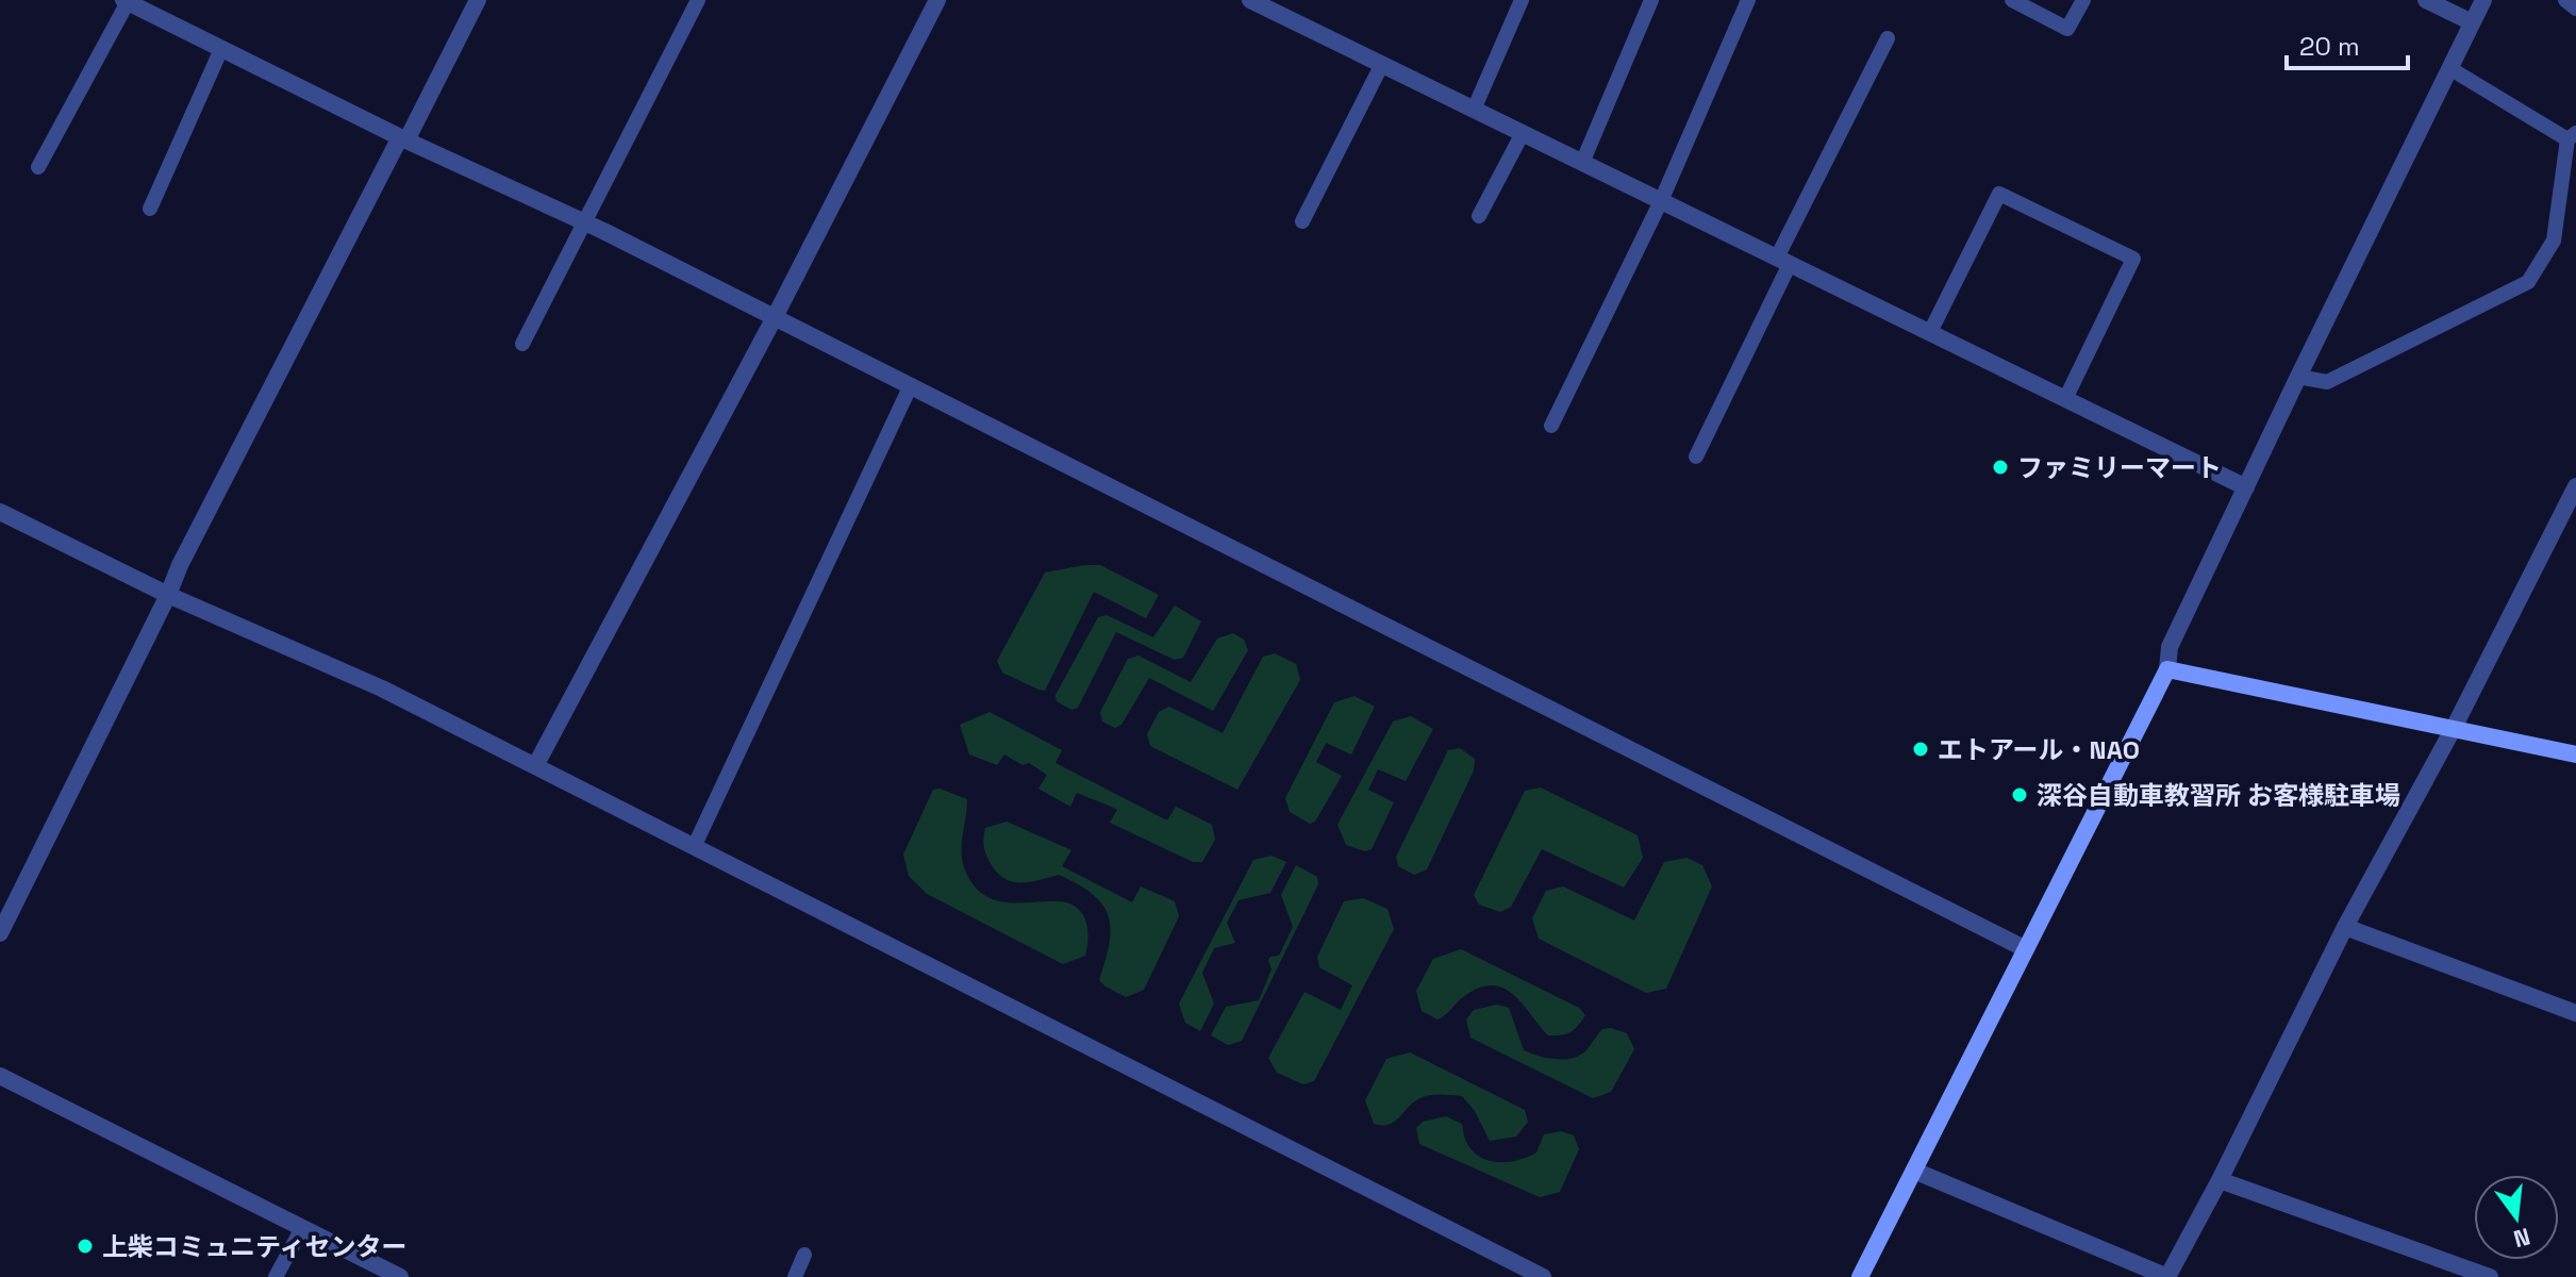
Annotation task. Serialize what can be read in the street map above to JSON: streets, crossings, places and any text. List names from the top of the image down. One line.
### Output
{"places":["ファミリーマート","エトアール・NAO","深谷自動車教習所 お客様駐車場","上柴コミュニティセンター"],"scale_bar":"20 m","north":"bottom"}
